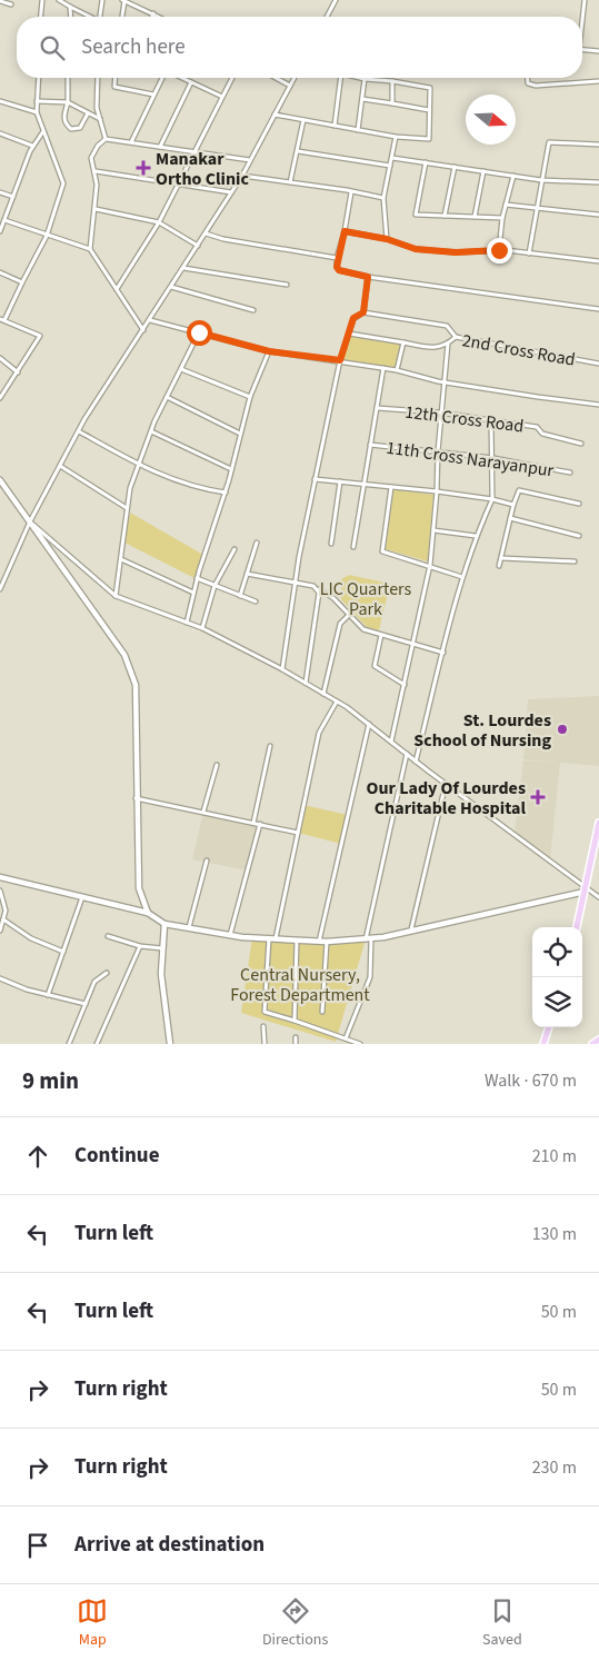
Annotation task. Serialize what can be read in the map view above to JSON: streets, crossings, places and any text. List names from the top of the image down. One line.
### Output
{"streets":{"street":["2nd Cross Road","12th Cross Road","11th Cross Narayanpur"]},"parks":["LIC Quarters Park","Central Nursery, Forest Department"],"places":{"health":["Manakar Ortho Clinic","Our Lady Of Lourdes Charitable Hospital"],"other":["St. Lourdes School of Nursing"]},"north":"right","page":{"search":"Search here","heading":["9 min","Walk · 670 m"],"list":[["Continue","210 m"],["Turn left","130 m"],["Turn left","50 m"],["Turn right","50 m"],["Turn right","230 m"],"Arrive at destination"],"nav":["Map","Directions","Saved"]}}
